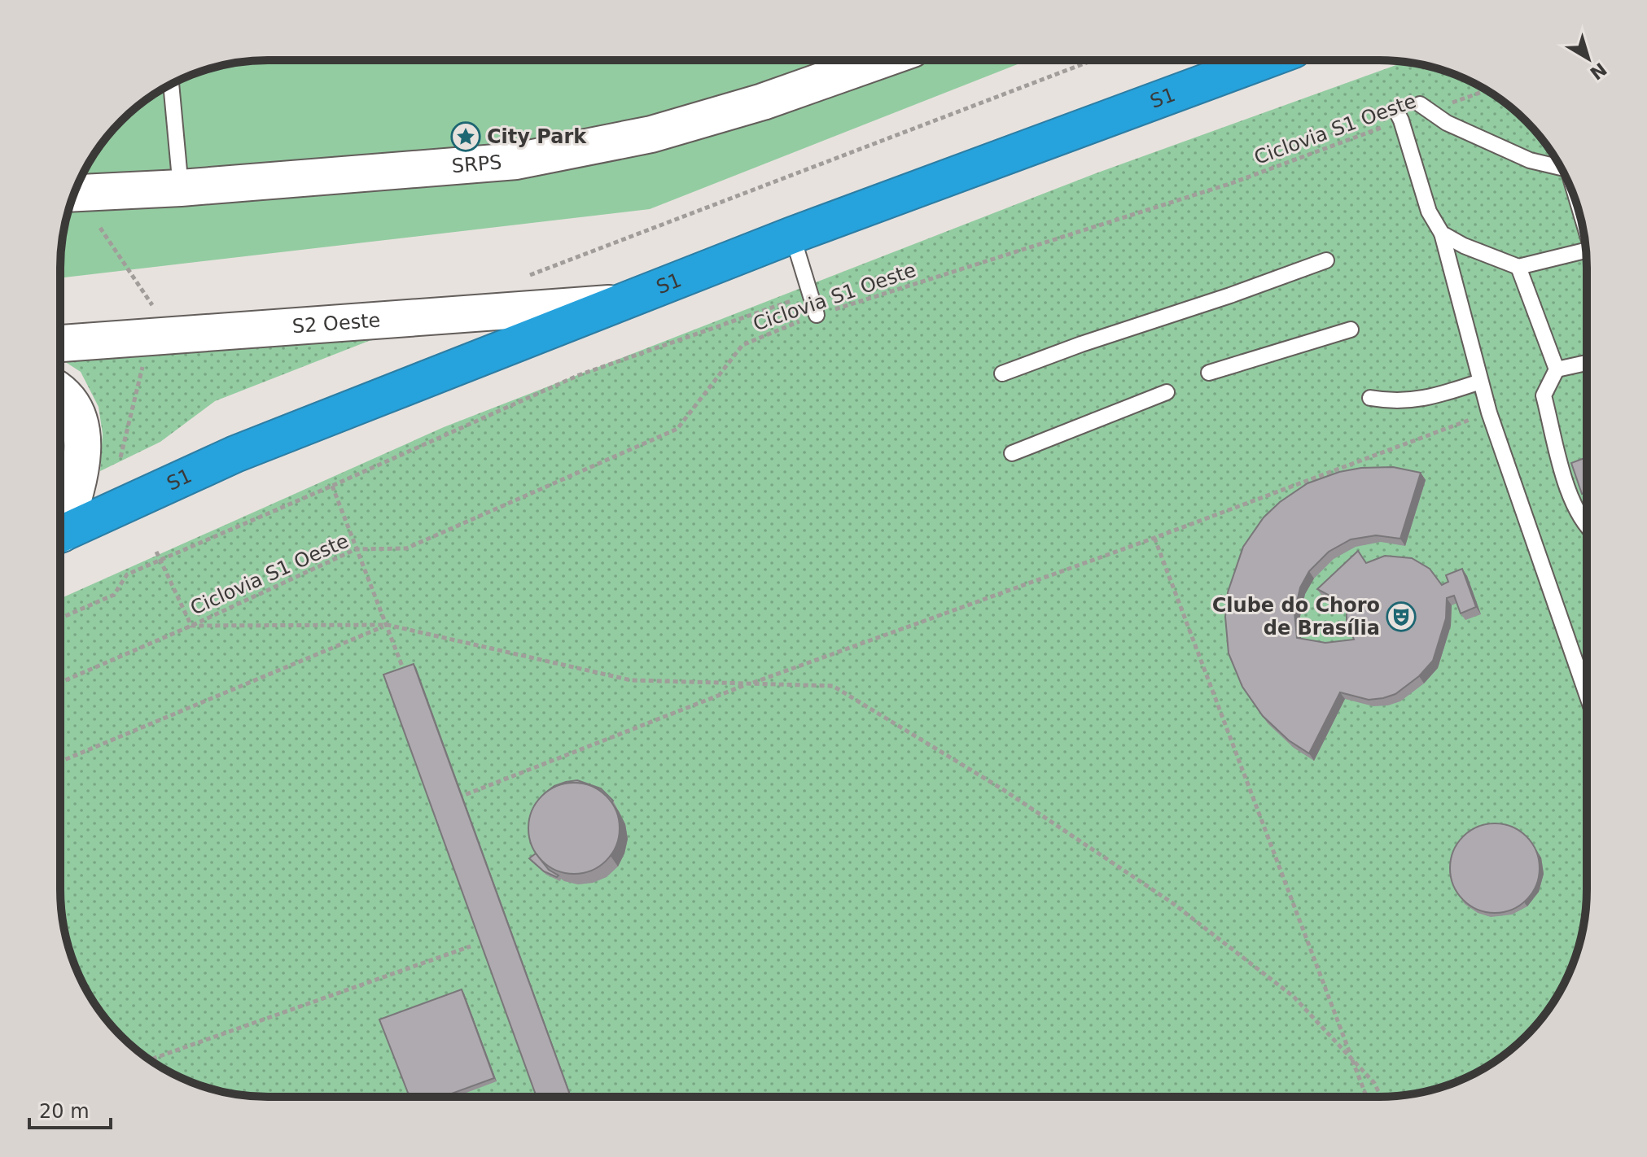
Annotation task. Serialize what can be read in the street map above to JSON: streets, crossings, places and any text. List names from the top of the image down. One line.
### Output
{"streets":{"highway":["S1"],"main road":["SRPS","S2 Oeste"],"path":["Ciclovia S1 Oeste"]},"crossings":[["S1","S2 Oeste"]],"places":{"place":["City Park"],"theatre":["Clube do Choro de Brasília"]},"scale_bar":"20 m","north":"bottom right"}
